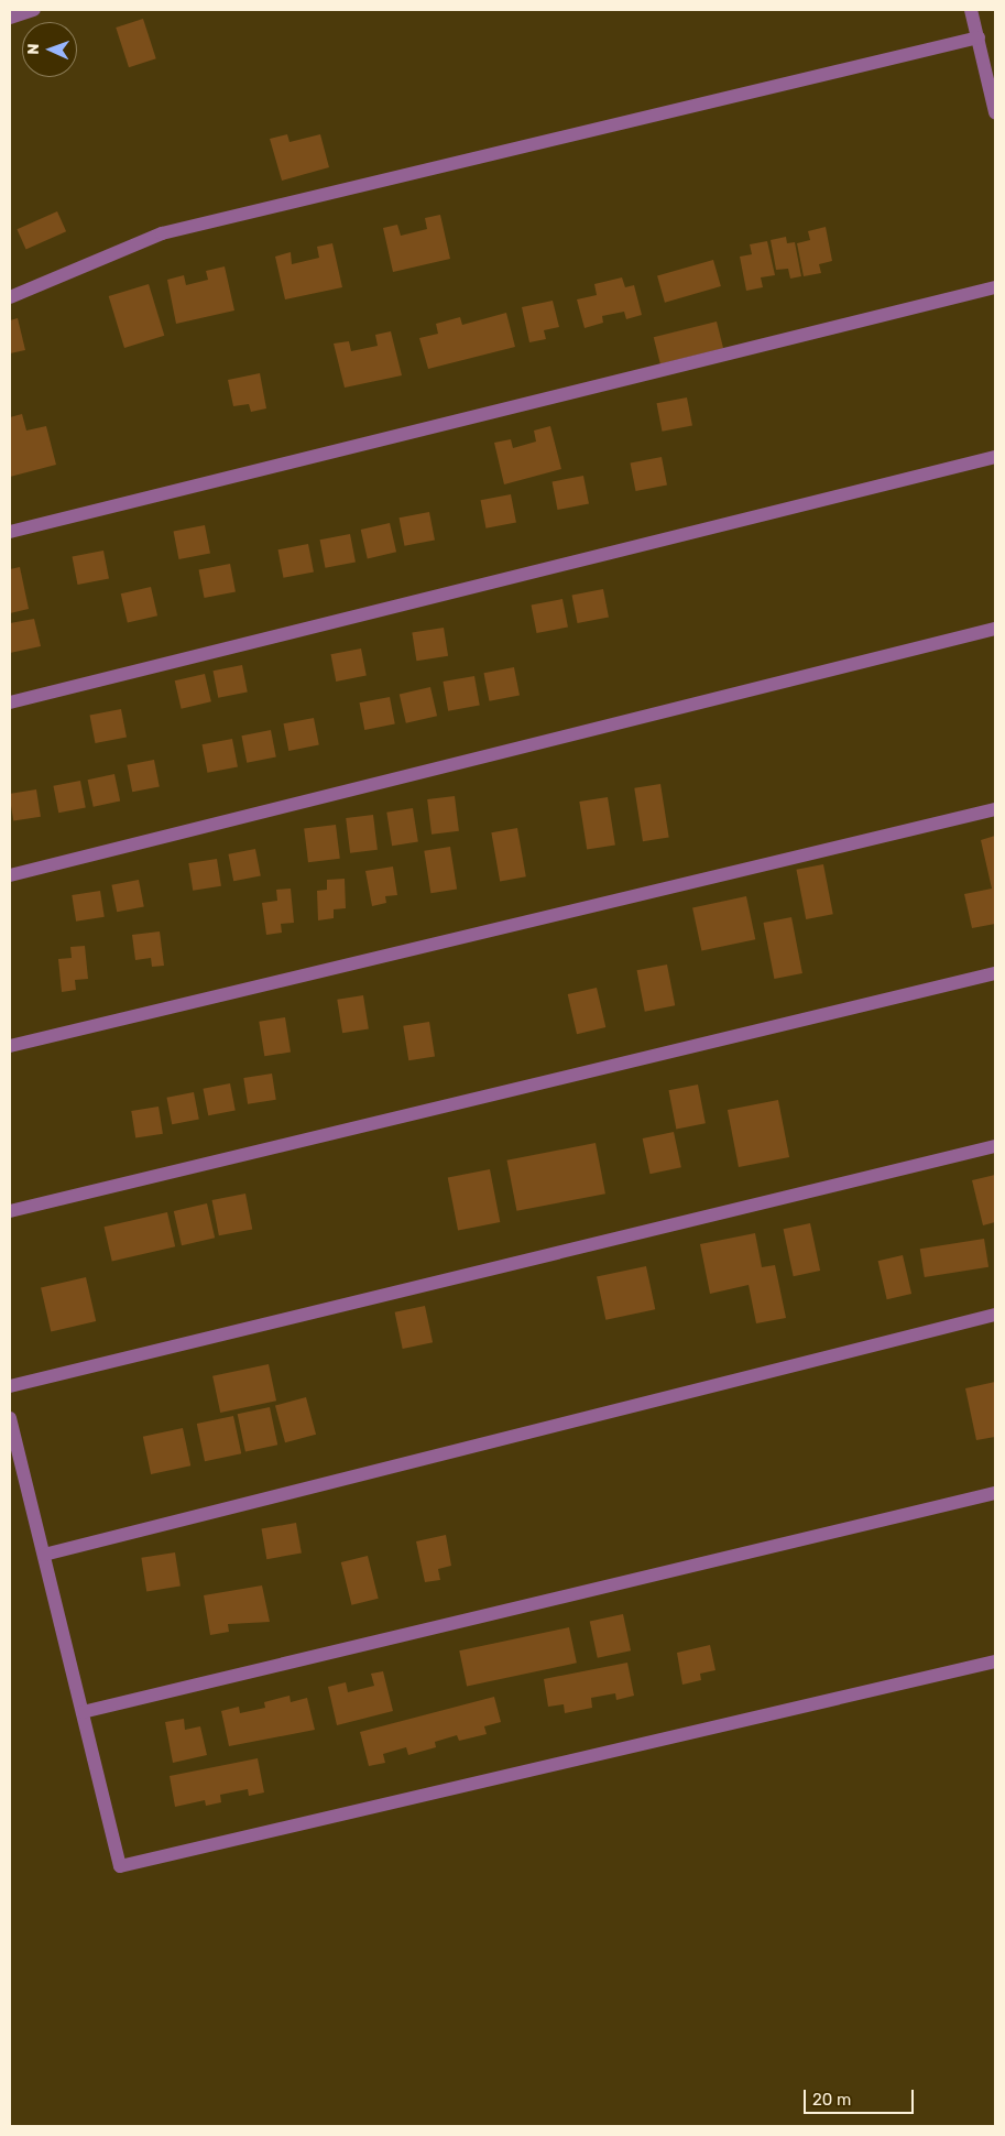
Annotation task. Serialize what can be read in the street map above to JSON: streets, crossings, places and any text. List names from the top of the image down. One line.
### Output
{"scale_bar":"20 m","north":"left"}
